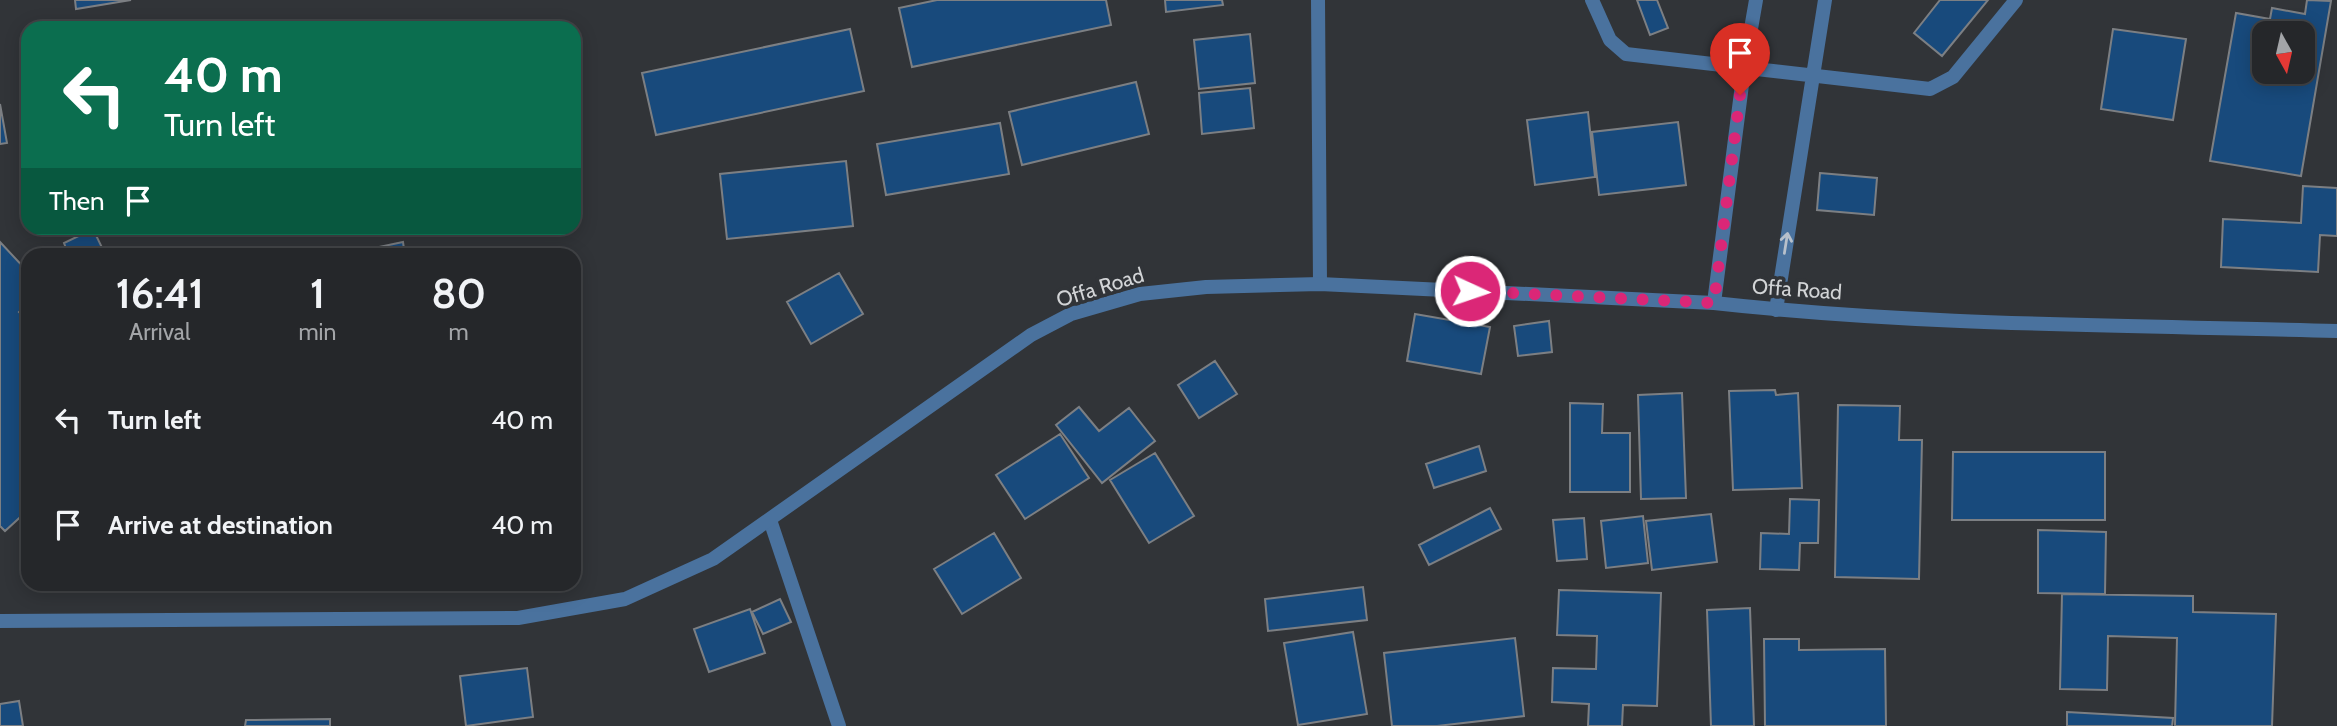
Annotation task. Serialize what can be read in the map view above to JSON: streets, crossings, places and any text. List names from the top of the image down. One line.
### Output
{"streets":{"street":["Offa Road"]},"north":"bottom","page":{"turn":["40 m","Turn left"],"then":"Then","eta":["16:41","Arrival","1","min","80","m"],"list":[{"name":"Turn left","value":"40 m"},{"name":"Arrive at destination","value":"40 m"}]}}
